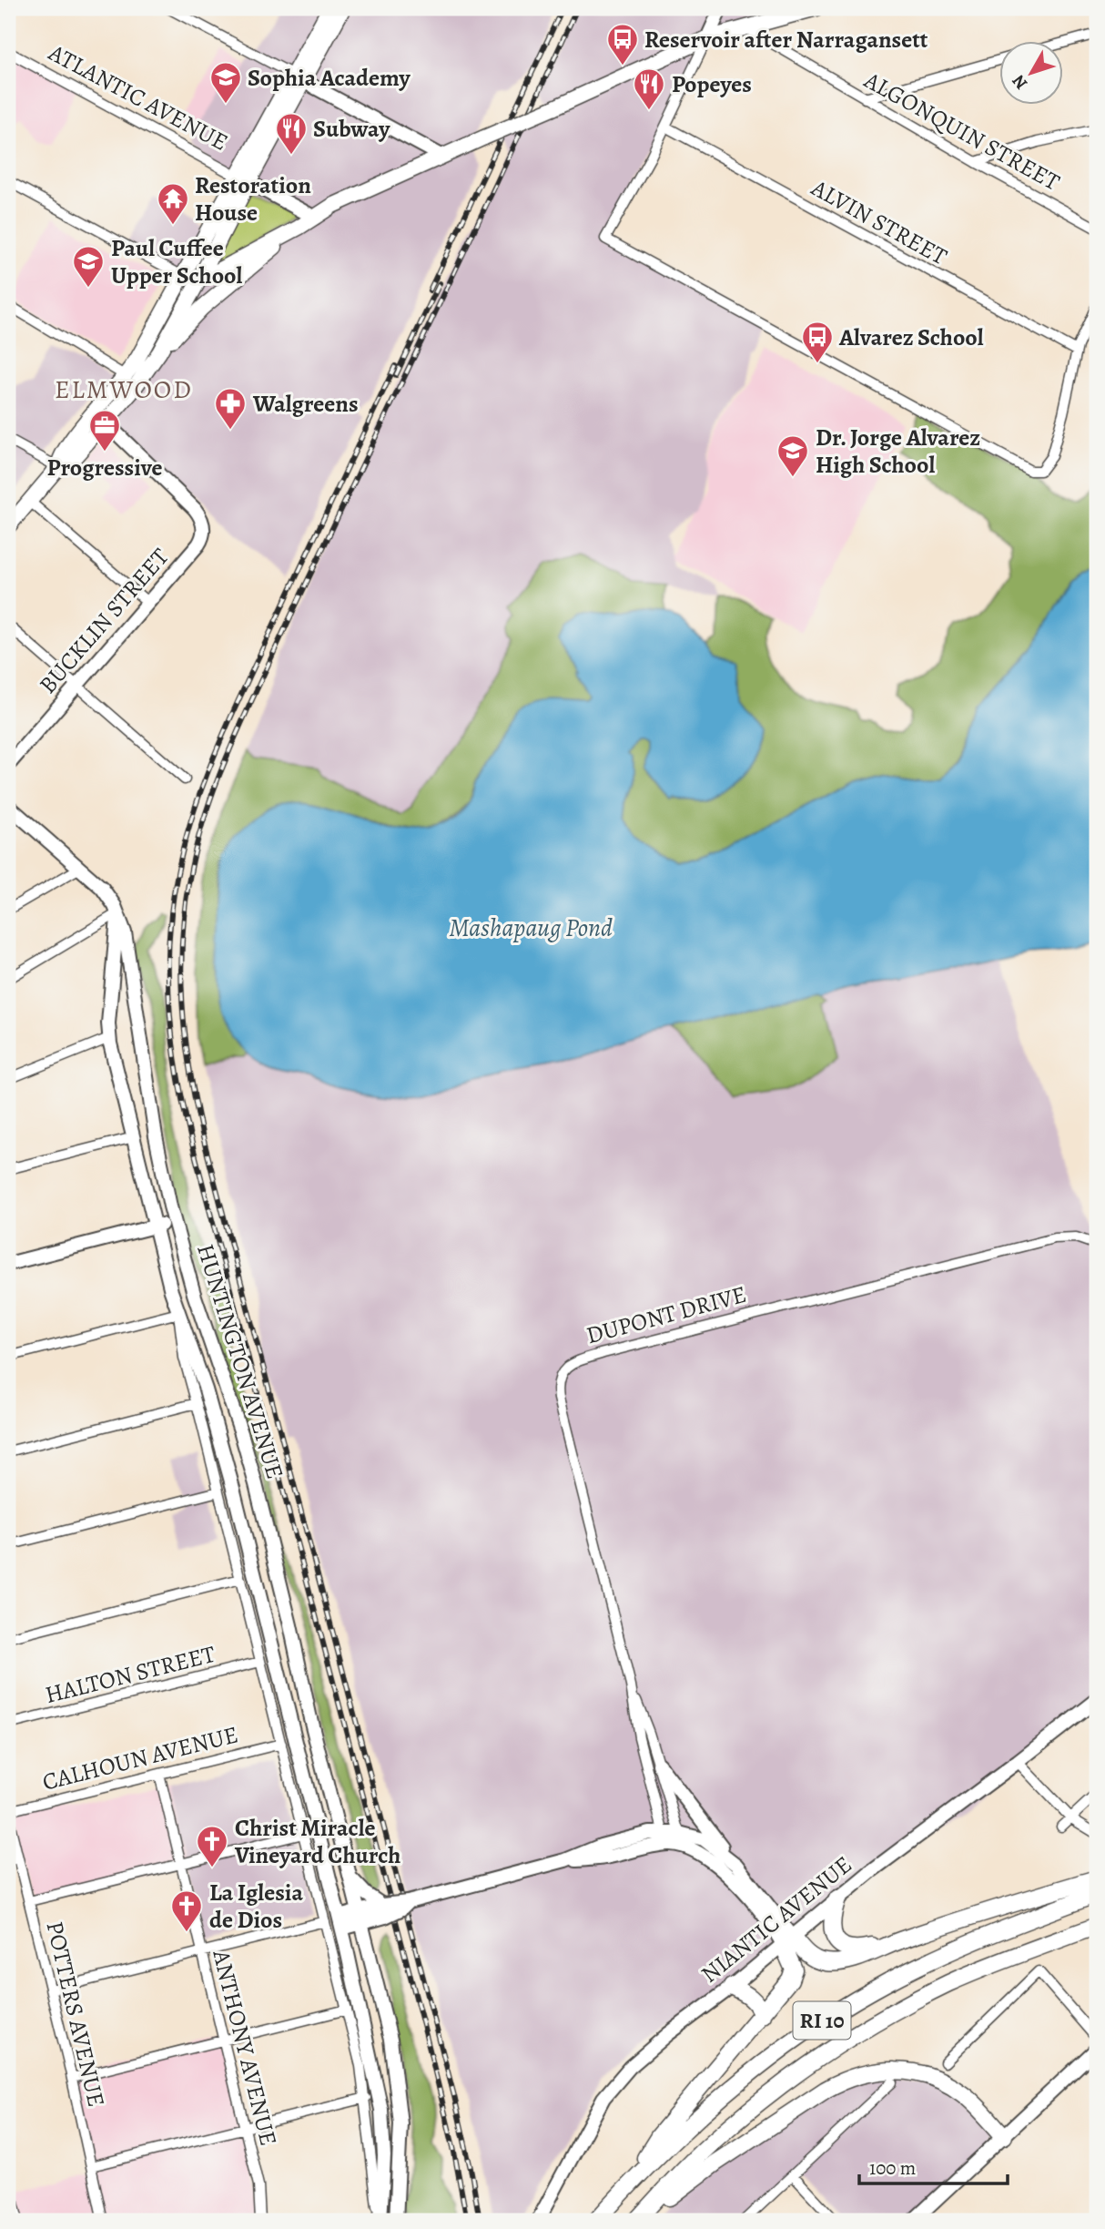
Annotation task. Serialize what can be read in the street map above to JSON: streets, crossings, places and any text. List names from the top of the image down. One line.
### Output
{"streets":{"highway":["RI 10"],"main road":["ATLANTIC AVENUE","BUCKLIN STREET","HUNTINGTON AVENUE","NIANTIC AVENUE"],"street":["ALGONQUIN STREET","ALVIN STREET","DUPONT DRIVE","HALTON STREET","CALHOUN AVENUE","POTTERS AVENUE","ANTHONY AVENUE"]},"crossings":[["HUNTINGTON AVENUE","HALTON STREET"],["HUNTINGTON AVENUE","CALHOUN AVENUE"],["CALHOUN AVENUE","ANTHONY AVENUE"]],"districts":["ELMWOOD"],"water":["Mashapaug Pond"],"places":{"bus stop":["Reservoir after Narragansett","Alvarez School"],"school or university":["Sophia Academy","Paul Cuffee Upper School","Dr. Jorge Alvarez High School"],"restaurant":["Popeyes","Subway"],"temple":["Restoration House"],"pharmacy":["Walgreens"],"office":["Progressive"],"church":["Christ Miracle Vineyard Church","La Iglesia de Dios"]},"scale_bar":"100 m","north":"bottom left"}
